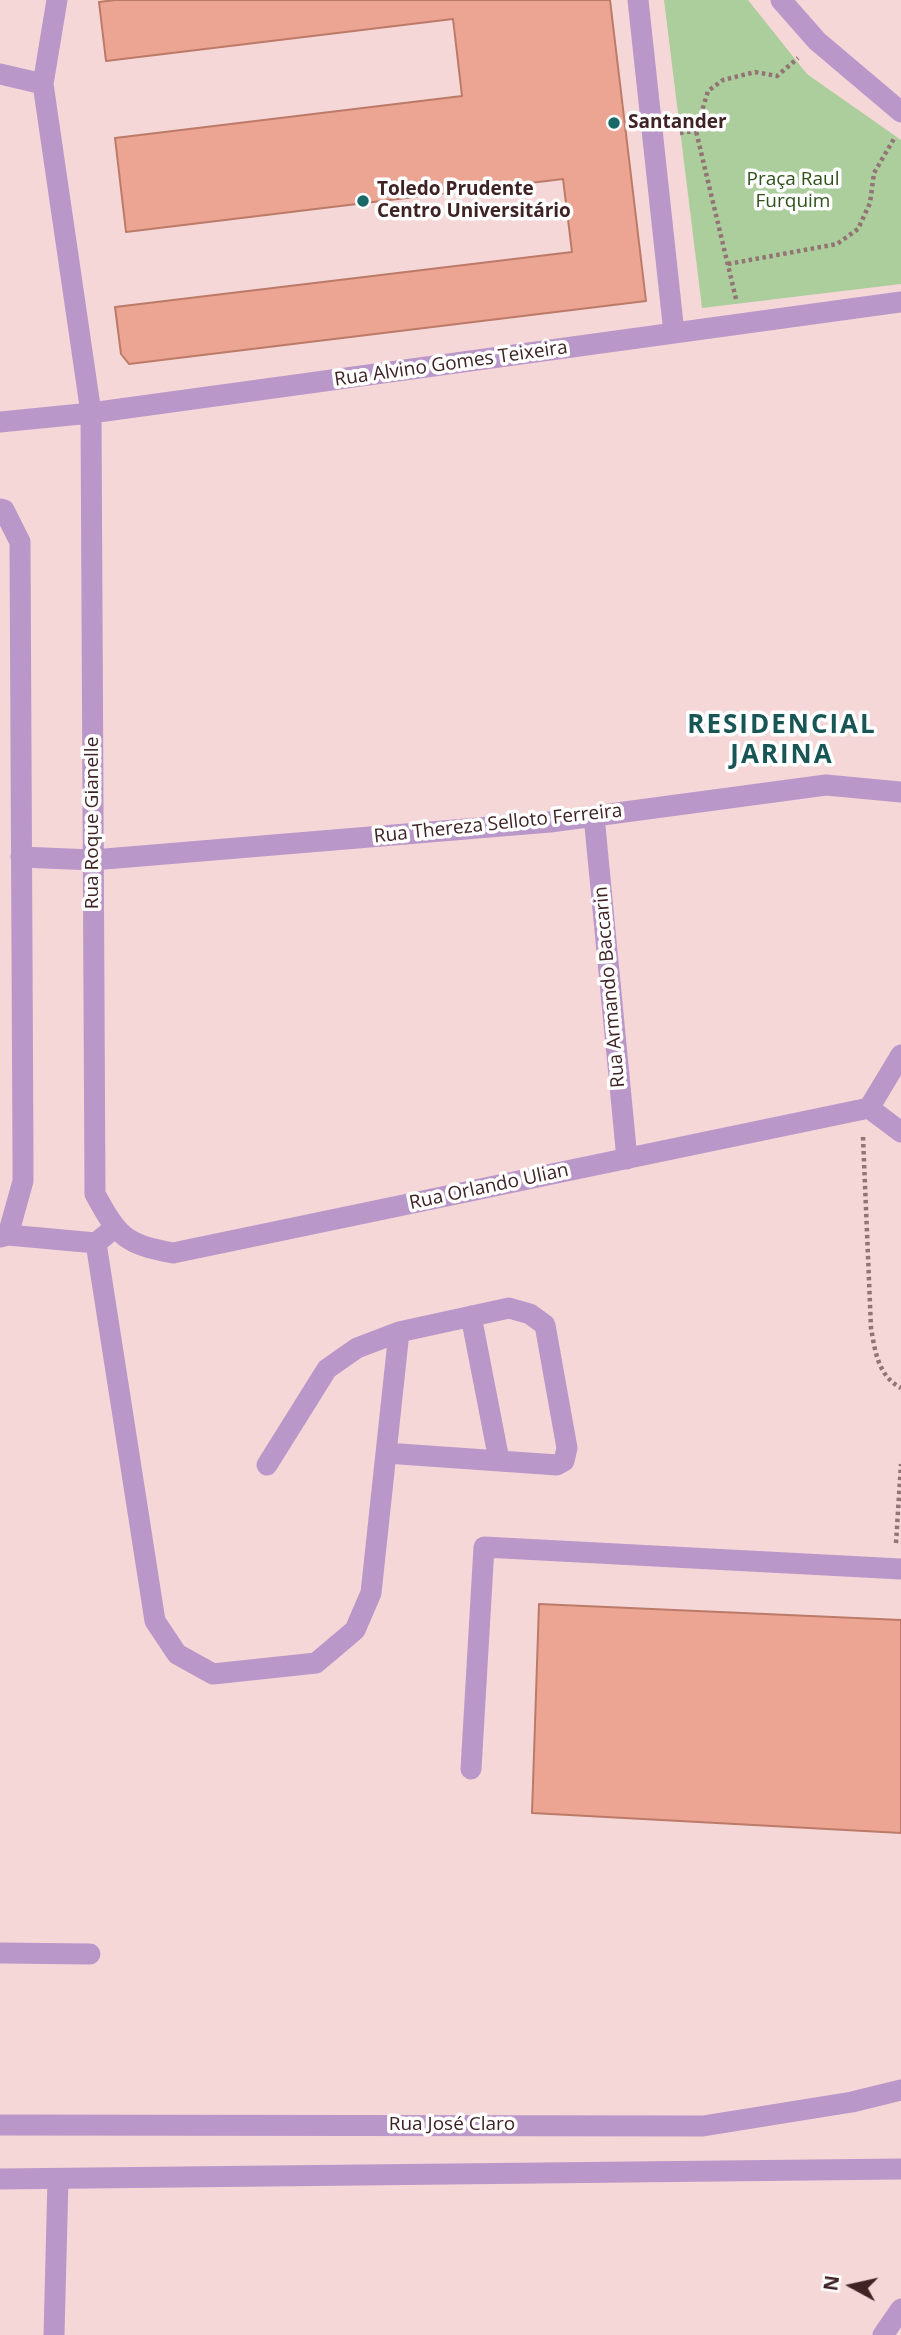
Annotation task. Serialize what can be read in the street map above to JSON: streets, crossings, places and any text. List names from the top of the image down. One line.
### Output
{"streets":{"street":["Rua Alvino Gomes Teixeira","Rua Roque Gianelle","Rua Thereza Selloto Ferreira","Rua Armando Baccarin","Rua Orlando Ulian","Rua José Claro"]},"crossings":[["Rua Alvino Gomes Teixeira","Rua Roque Gianelle"],["Rua Roque Gianelle","Rua Thereza Selloto Ferreira"],["Rua Roque Gianelle","Rua Orlando Ulian"],["Rua Thereza Selloto Ferreira","Rua Armando Baccarin"],["Rua Armando Baccarin","Rua Orlando Ulian"]],"districts":["RESIDENCIAL JARINA"],"parks":["Praça Raul Furquim"],"places":["Santander","Toledo Prudente Centro Universitário"],"north":"left"}
